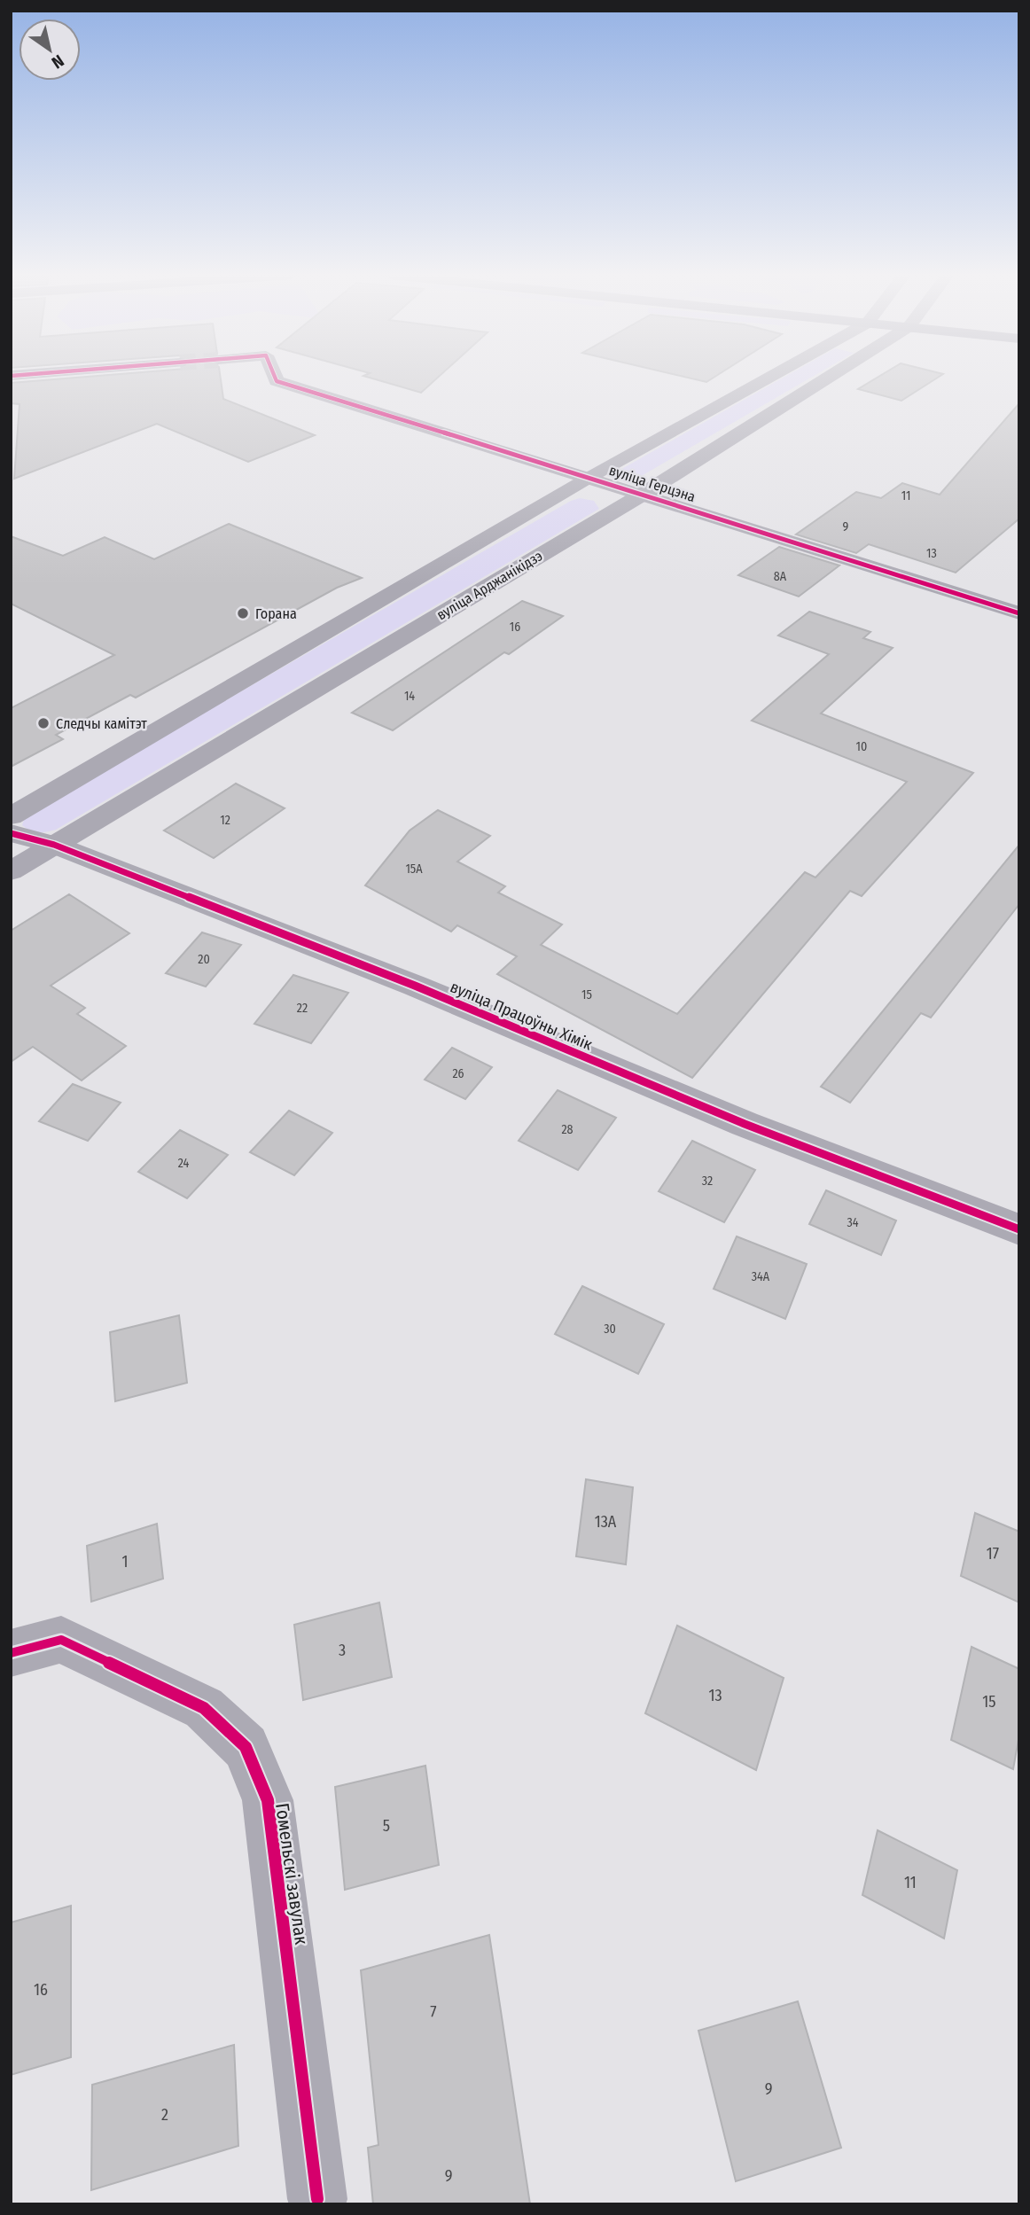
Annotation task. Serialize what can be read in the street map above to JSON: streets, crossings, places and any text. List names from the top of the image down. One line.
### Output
{"streets":{"main road":["вуліца Арджанікідзэ"],"street":["вуліца Герцэна","вуліца Працоўны Хімік","Гомельскі завулак"]},"crossings":[["вуліца Герцэна","вуліца Арджанікідзэ"],["вуліца Арджанікідзэ","вуліца Працоўны Хімік"]],"places":["Горана","Следчы камітэт"],"house_numbers":["11","9","13","8А","16","14","10","12","15А","20","15","22","26","28","24","32","34","34А","30","13А","17","1","3","13","15","5","11","16","7","9","2","9"],"north":"bottom right"}
